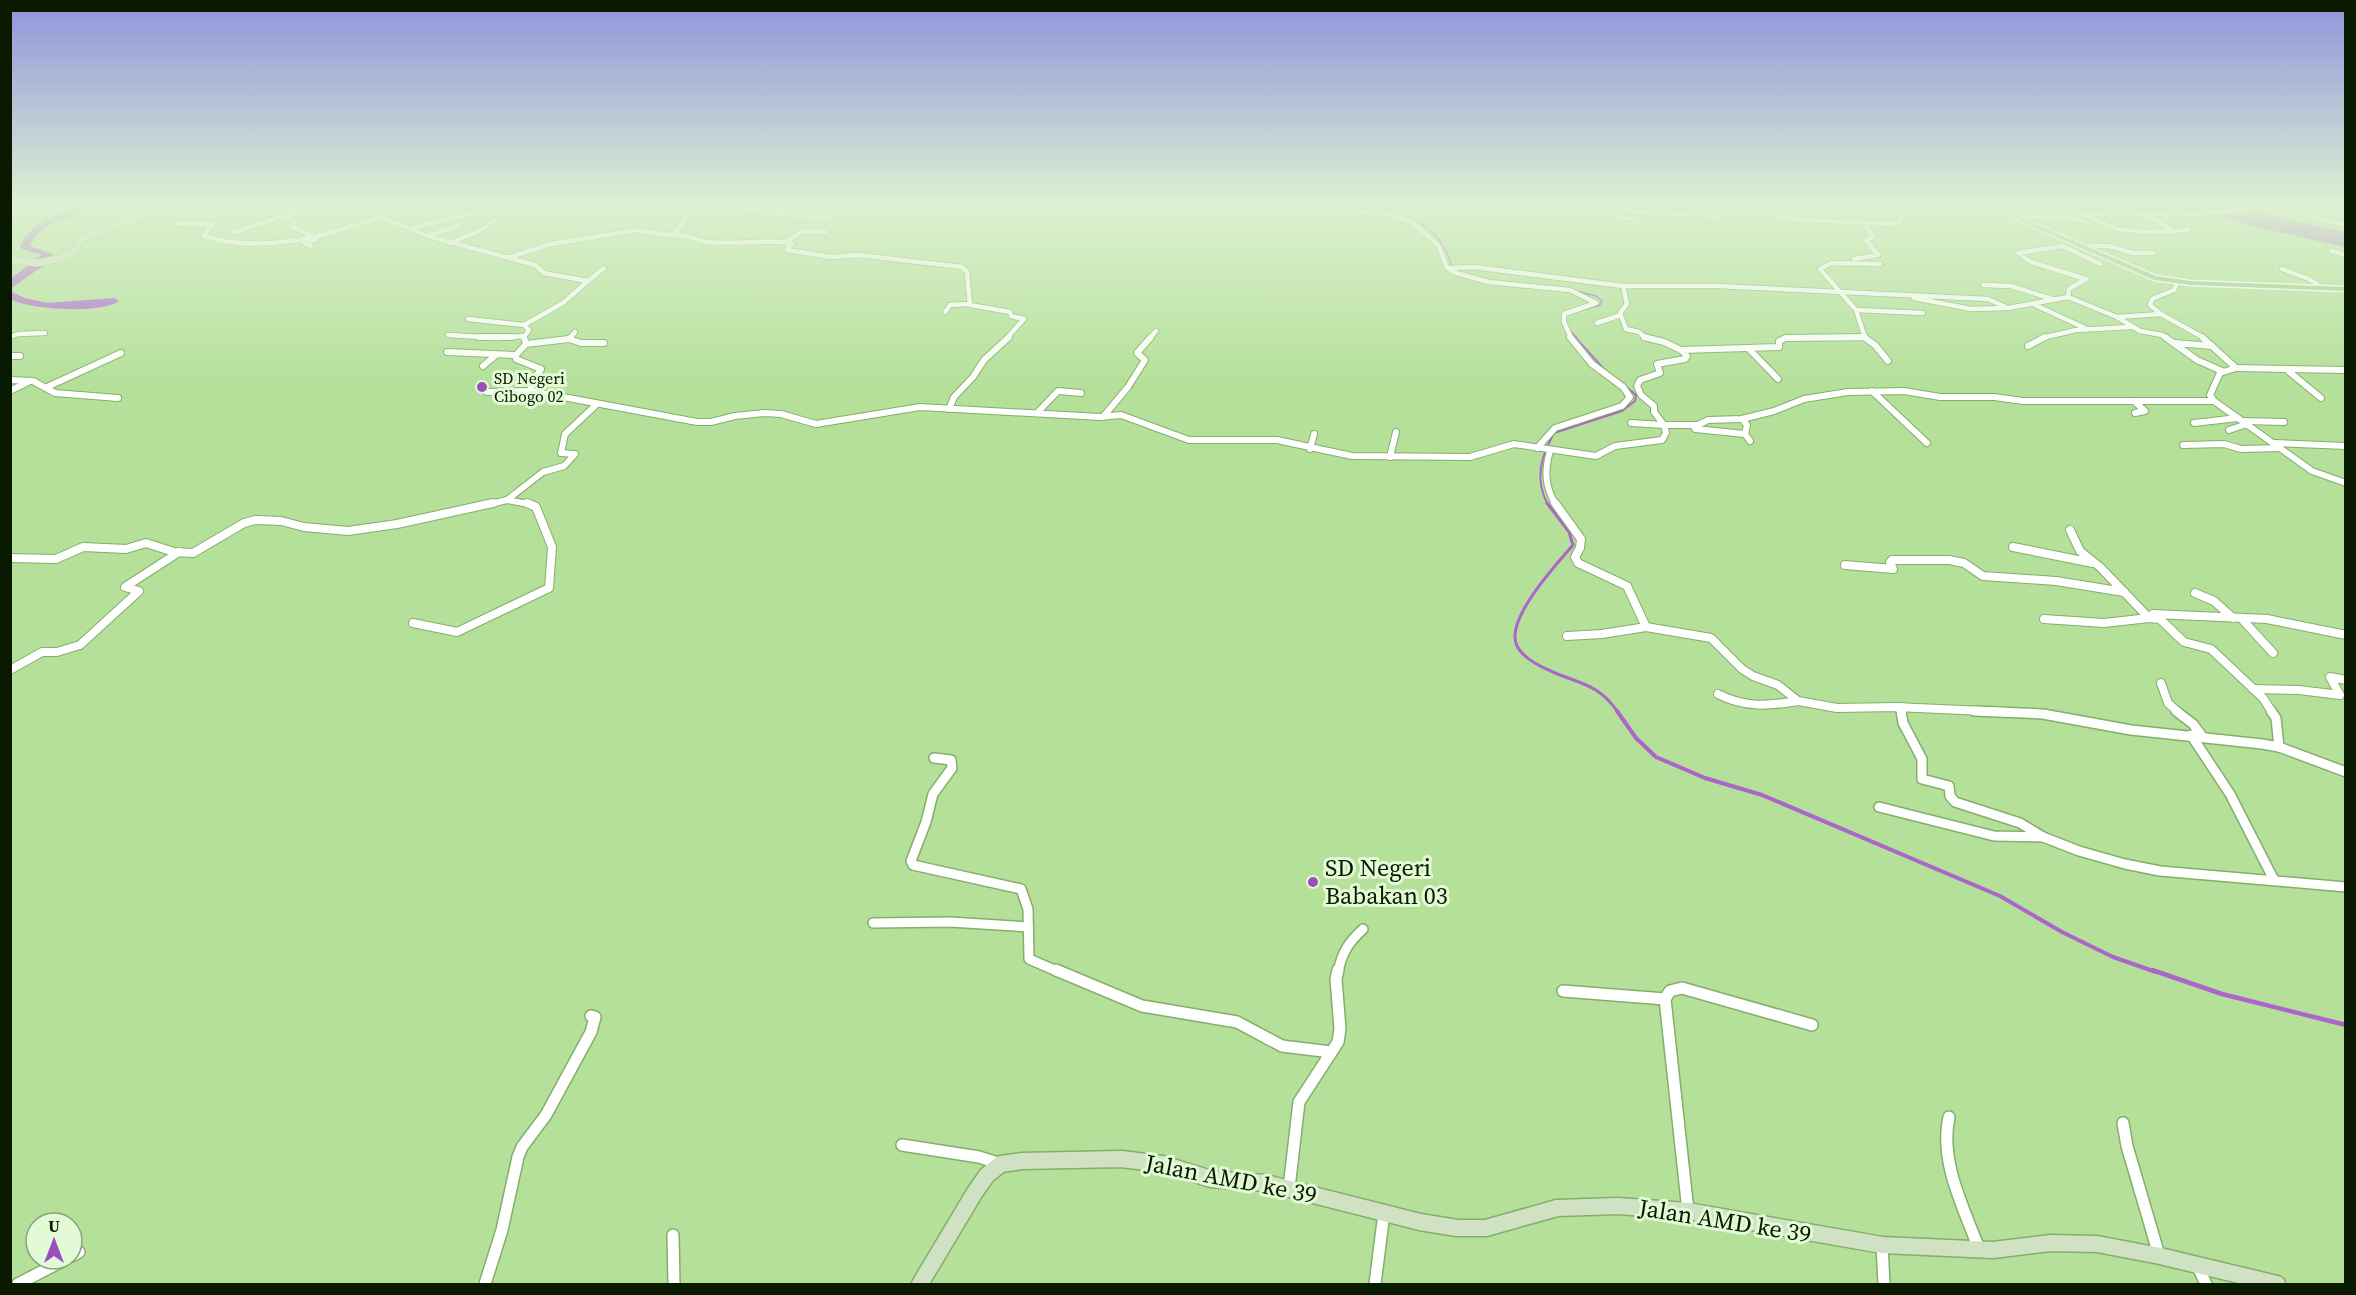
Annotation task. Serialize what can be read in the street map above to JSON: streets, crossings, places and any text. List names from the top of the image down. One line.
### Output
{"streets":{"street":["Jalan AMD ke 39"]},"places":["SD Negeri Cibogo 02","SD Negeri Babakan 03"],"north":"top"}
